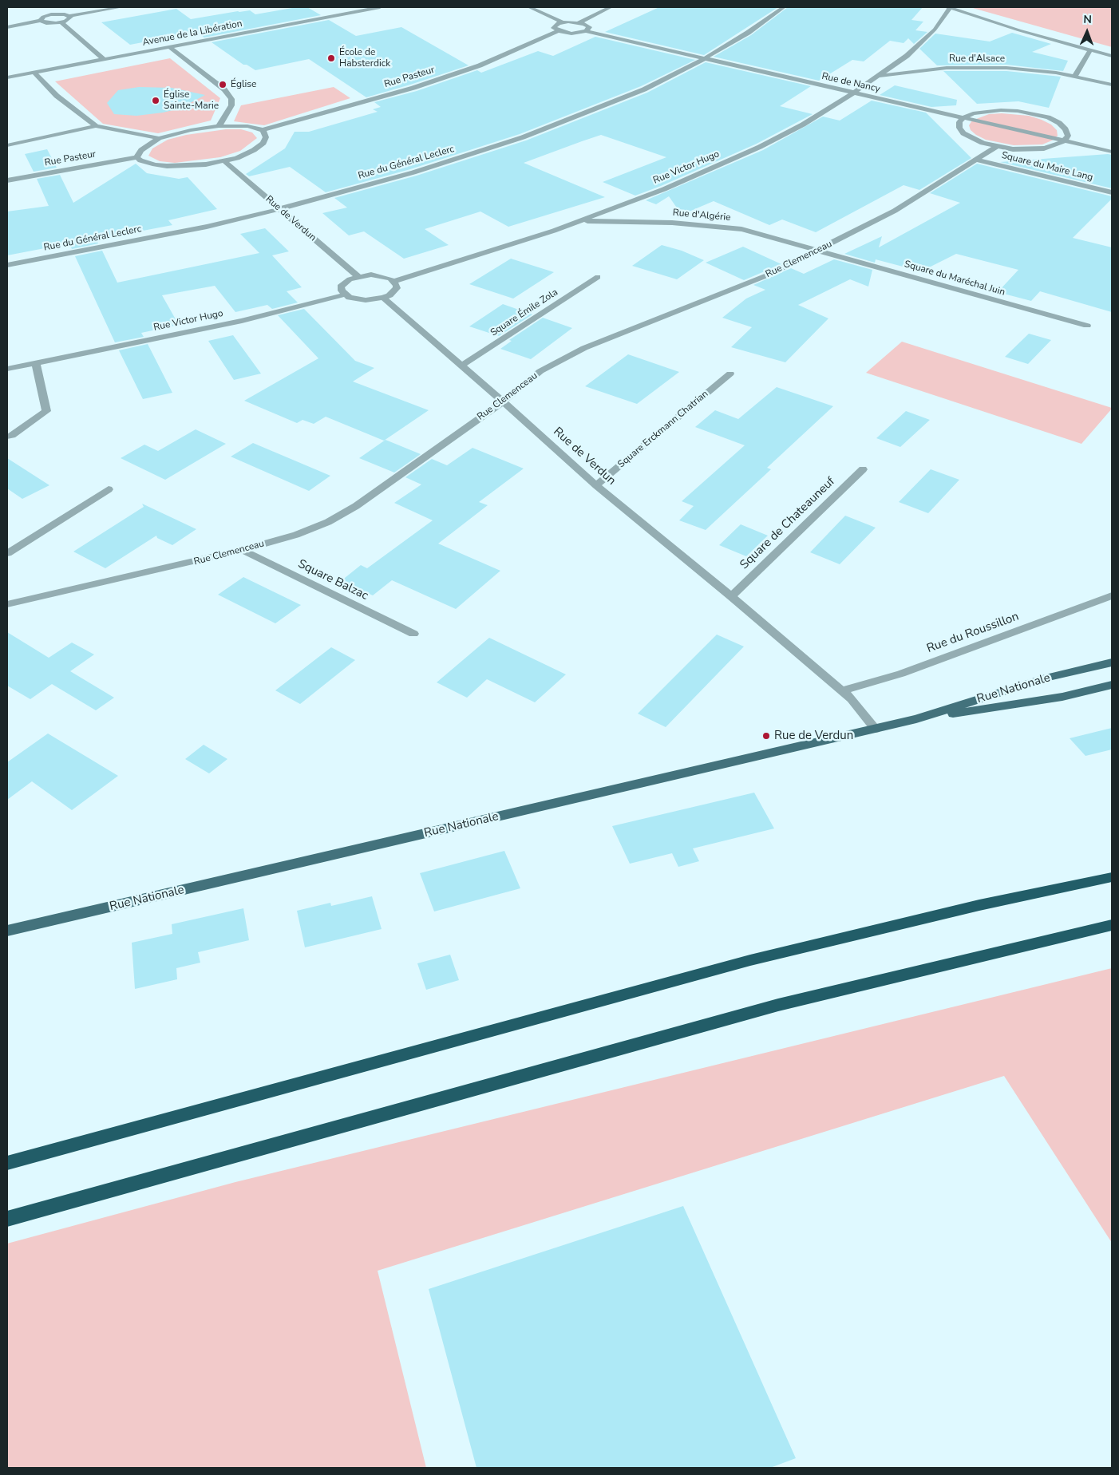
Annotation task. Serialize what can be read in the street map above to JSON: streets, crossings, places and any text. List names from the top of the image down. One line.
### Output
{"streets":{"main road":["Rue Nationale"],"street":["Avenue de la Libération","Rue d'Alsace","Rue Pasteur","Rue de Nancy","Rue du Général Leclerc","Square du Maire Lang","Rue Victor Hugo","Rue d'Algérie","Rue de Verdun","Rue Clemenceau","Square du Maréchal Juin","Square Émile Zola","Square Erckmann Chatrian","Square de Chateauneuf","Square Balzac","Rue du Roussillon"]},"crossings":[["Rue d'Alsace","Rue Victor Hugo"],["Rue Pasteur","Rue de Nancy"],["Rue de Nancy","Rue du Général Leclerc"],["Rue de Nancy","Rue Victor Hugo"],["Rue du Général Leclerc","Rue de Verdun"],["Square du Maire Lang","Rue Clemenceau"],["Rue Victor Hugo","Rue d'Algérie"],["Rue d'Algérie","Rue Clemenceau"],["Rue d'Algérie","Square du Maréchal Juin"],["Rue de Verdun","Rue Clemenceau"],["Rue de Verdun","Square Émile Zola"],["Rue de Verdun","Square Erckmann Chatrian"],["Rue de Verdun","Square de Chateauneuf"],["Rue de Verdun","Rue du Roussillon"],["Rue de Verdun","Rue Nationale"],["Rue Clemenceau","Square du Maréchal Juin"],["Rue Clemenceau","Square Balzac"]],"places":["École de Habsterdick","Église","Église Sainte-Marie","Rue de Verdun"],"north":"top"}
